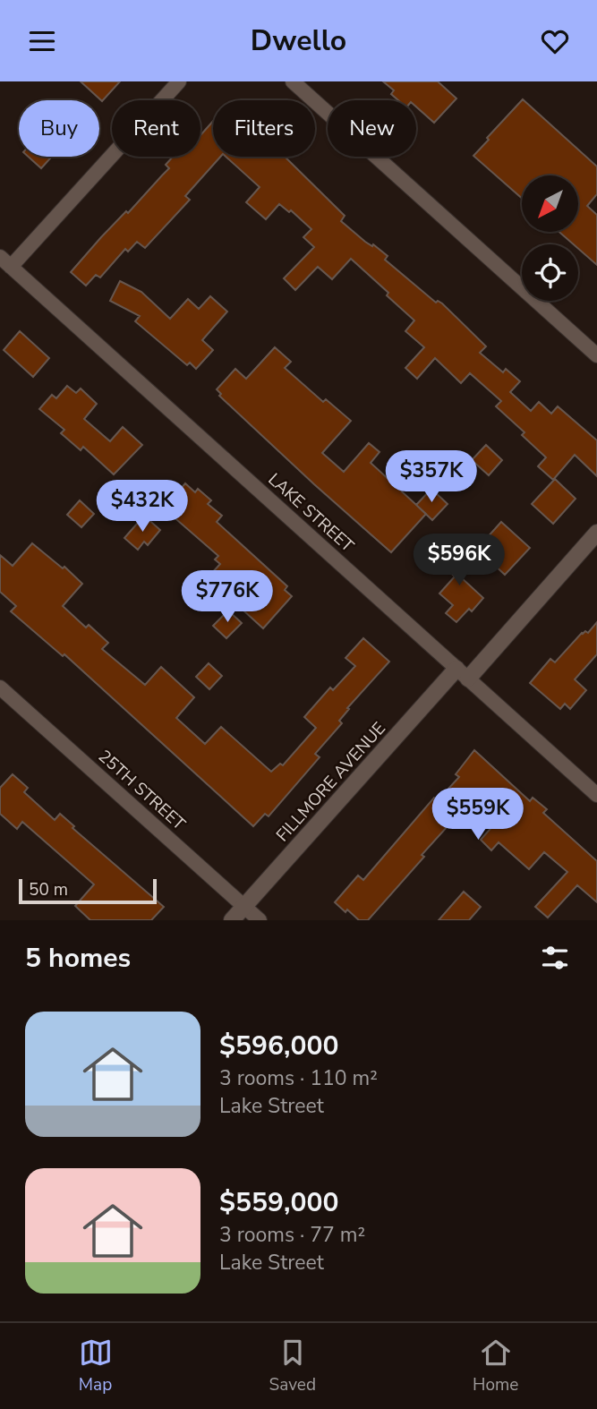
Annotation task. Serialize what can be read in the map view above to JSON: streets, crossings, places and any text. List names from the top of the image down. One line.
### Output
{"streets":{"street":["LAKE STREET","FILLMORE AVENUE","25TH STREET"]},"crossings":[["LAKE STREET","FILLMORE AVENUE"],["FILLMORE AVENUE","25TH STREET"]],"scale_bar":"50 m","north":"bottom left","page":{"header":"Dwello","chip":["Buy","Rent","Filters","New"],"price":["$357K","$432K","$596K","$776K","$559K"],"scale":"50 m","heading":"5 homes","list":[{"name":"$596,000","note":"3 rooms · 110 m² · Lake Street"},{"name":"$559,000","note":"3 rooms · 77 m² · Lake Street"}],"tabs":["Map","Saved","Home"]}}
